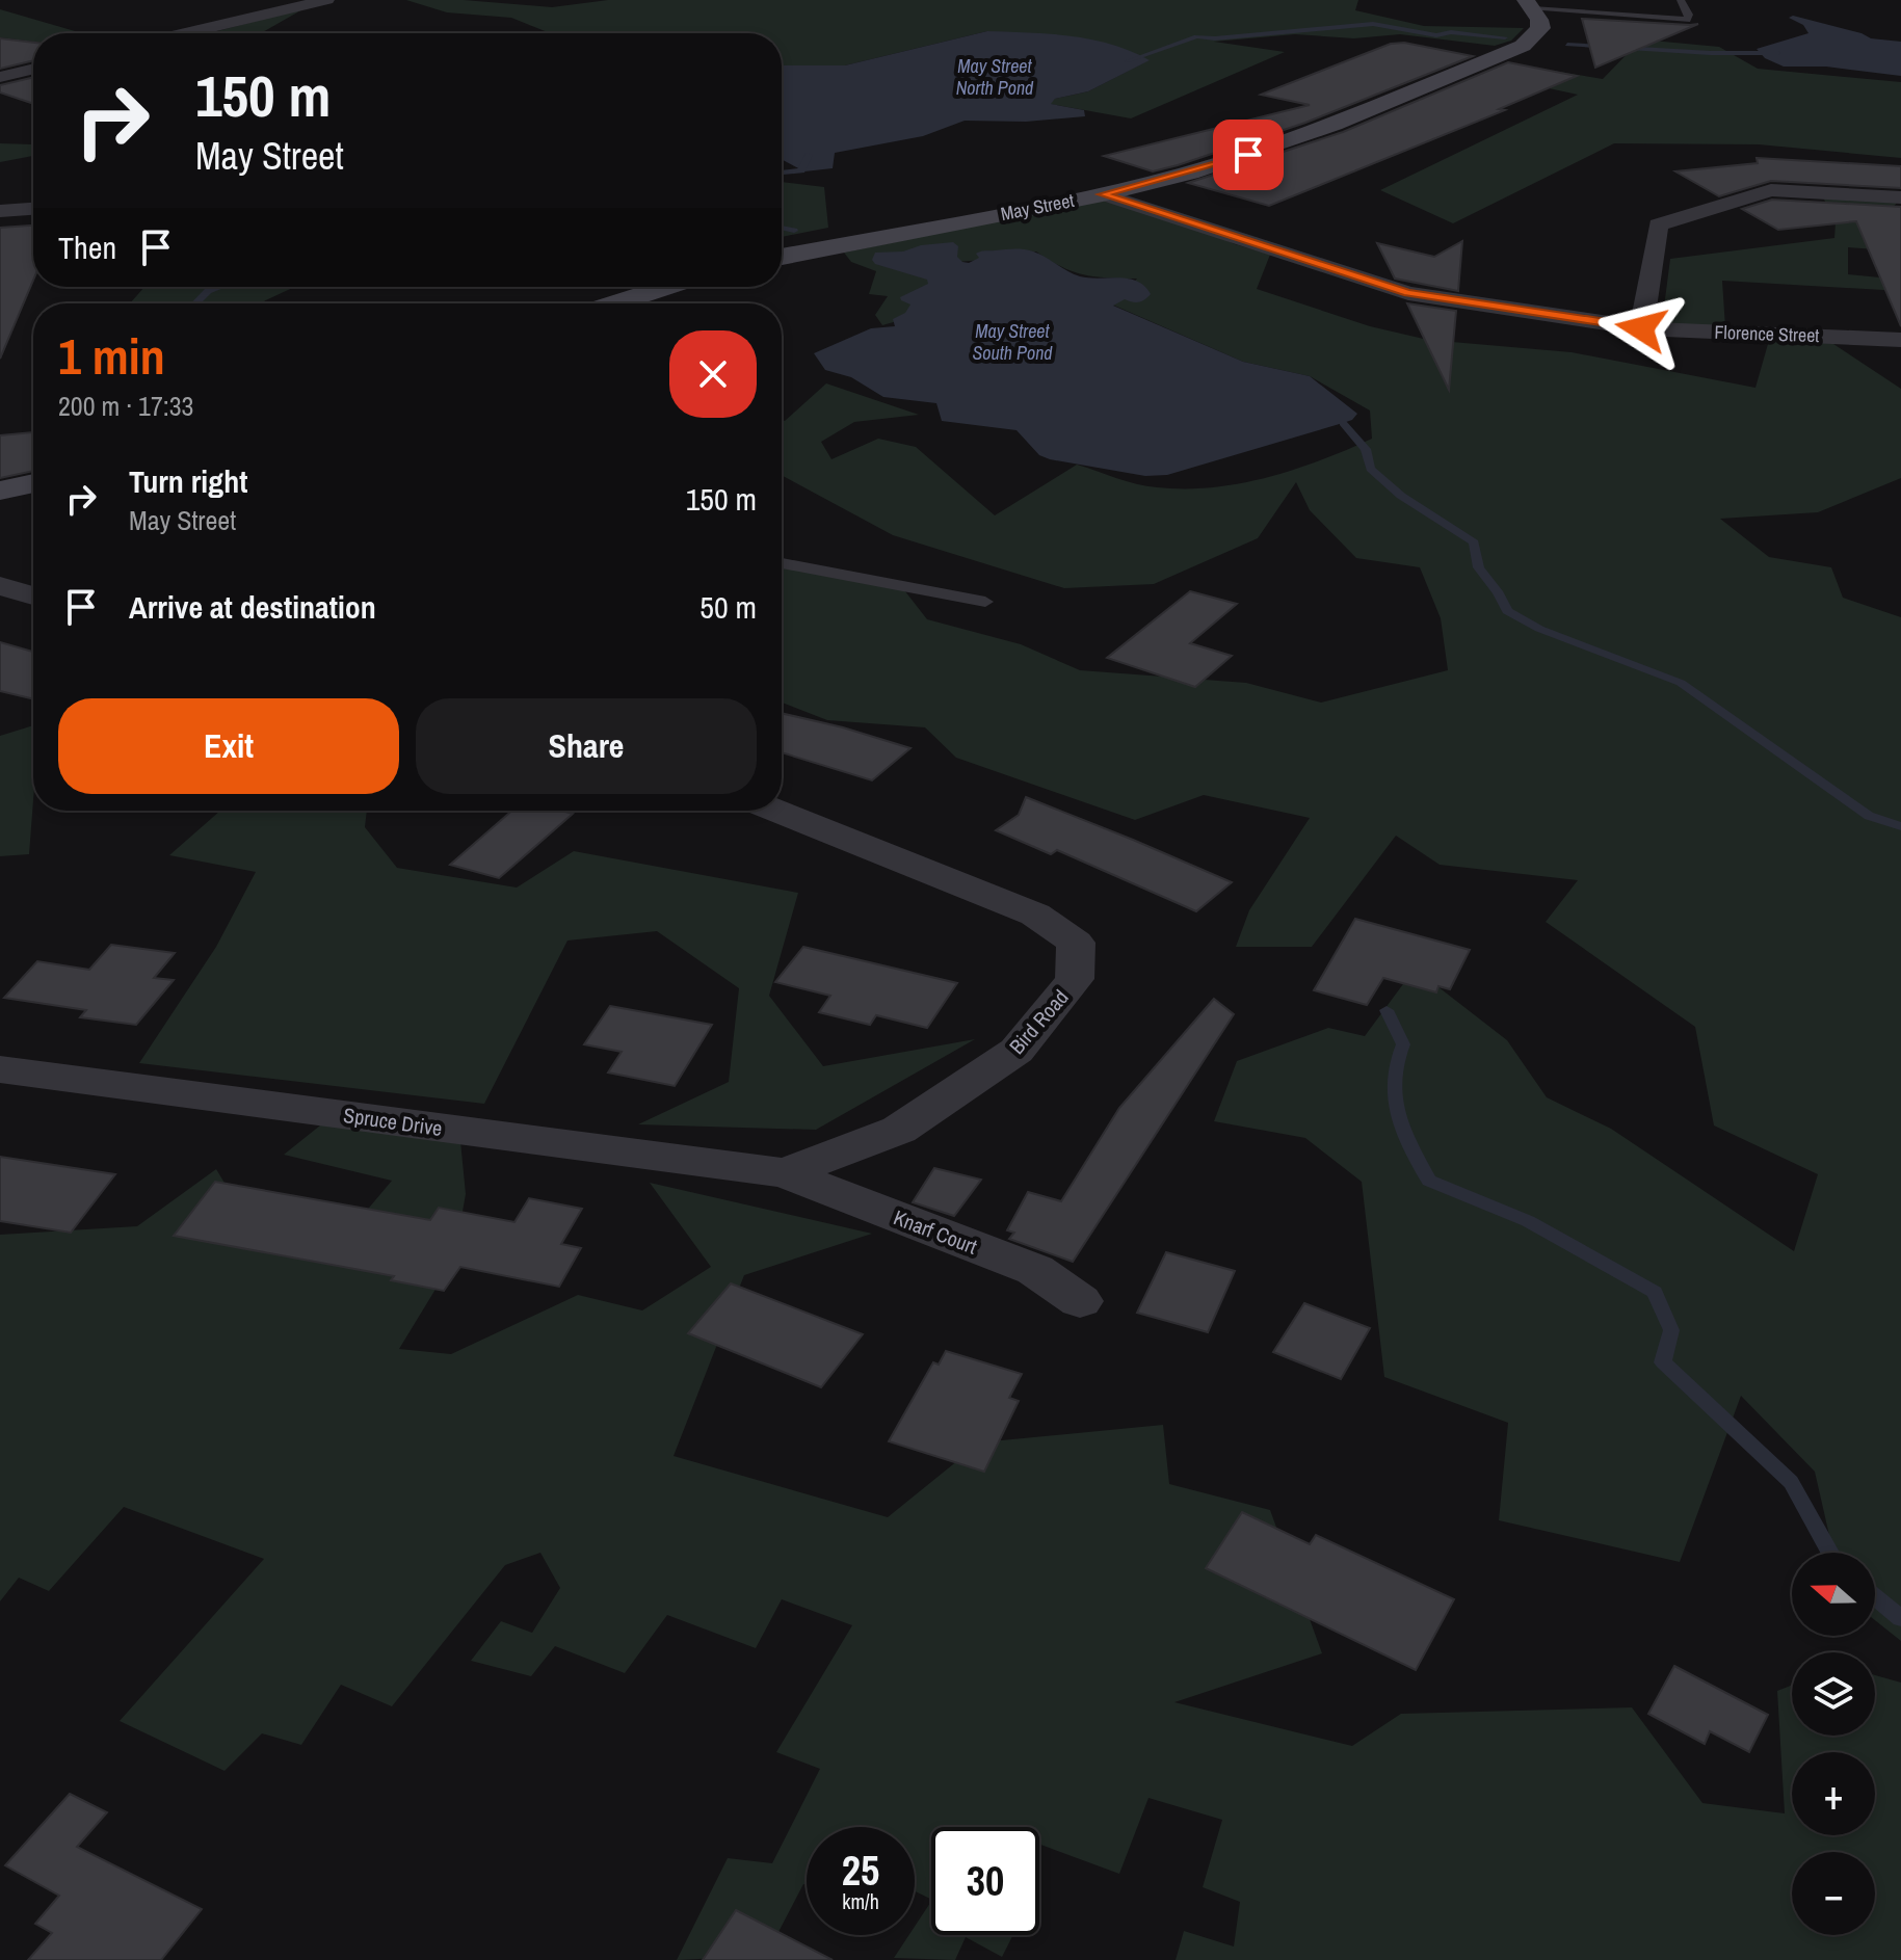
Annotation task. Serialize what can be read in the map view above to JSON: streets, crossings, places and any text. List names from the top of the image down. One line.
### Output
{"streets":{"street":["May Street","Florence Street","Bird Road","Spruce Drive","Knarf Court"]},"crossings":[["May Street","Florence Street"],["Bird Road","Spruce Drive"],["Bird Road","Knarf Court"],["Spruce Drive","Knarf Court"]],"water":["May Street North Pond","May Street South Pond"],"north":"left","page":{"turn":["150 m","May Street"],"then":"Then","heading":["1 min","200 m · 17:33"],"list":[{"name":"Turn right","note":"May Street","value":"150 m"},{"name":"Arrive at destination","value":"50 m"}],"buttons":["Exit","Share"],"map_buttons":["+","−"],"speed":"25 km/h","limit":"30"}}
